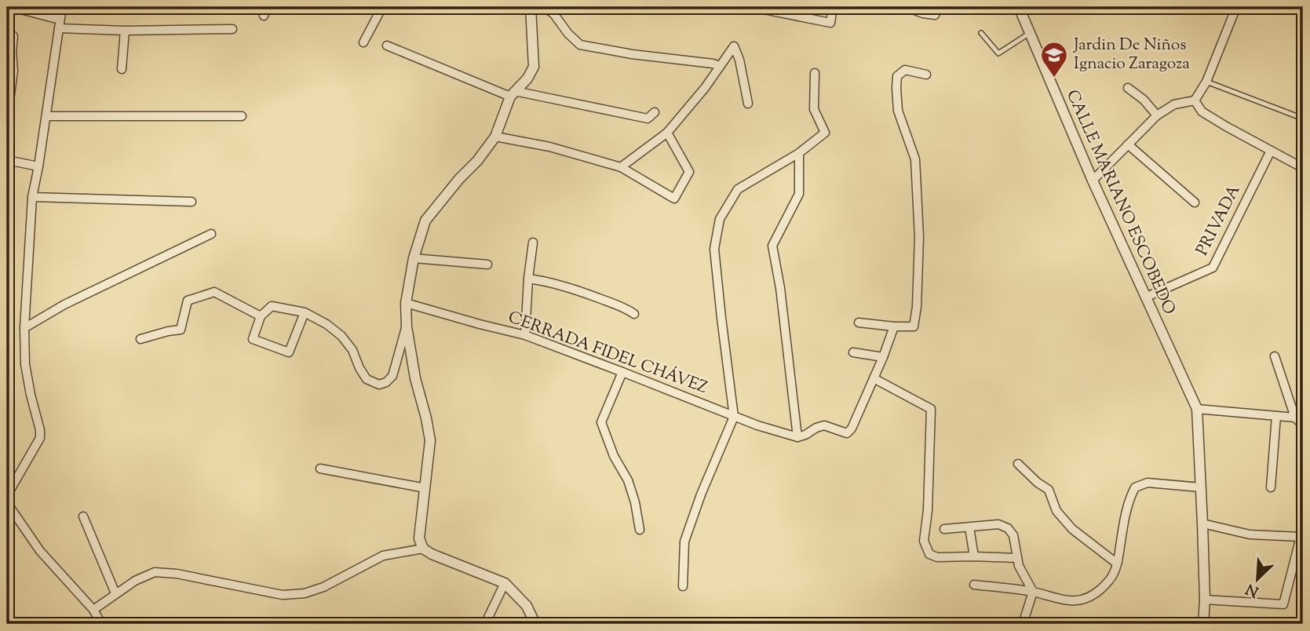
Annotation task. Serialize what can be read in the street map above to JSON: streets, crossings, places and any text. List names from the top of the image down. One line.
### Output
{"streets":{"street":["CALLE MARIANO ESCOBEDO","PRIVADA","CERRADA FIDEL CHÁVEZ"]},"crossings":[["CALLE MARIANO ESCOBEDO","PRIVADA"]],"places":{"school or university":["Jardin De Niños Ignacio Zaragoza"]},"north":"bottom left"}
